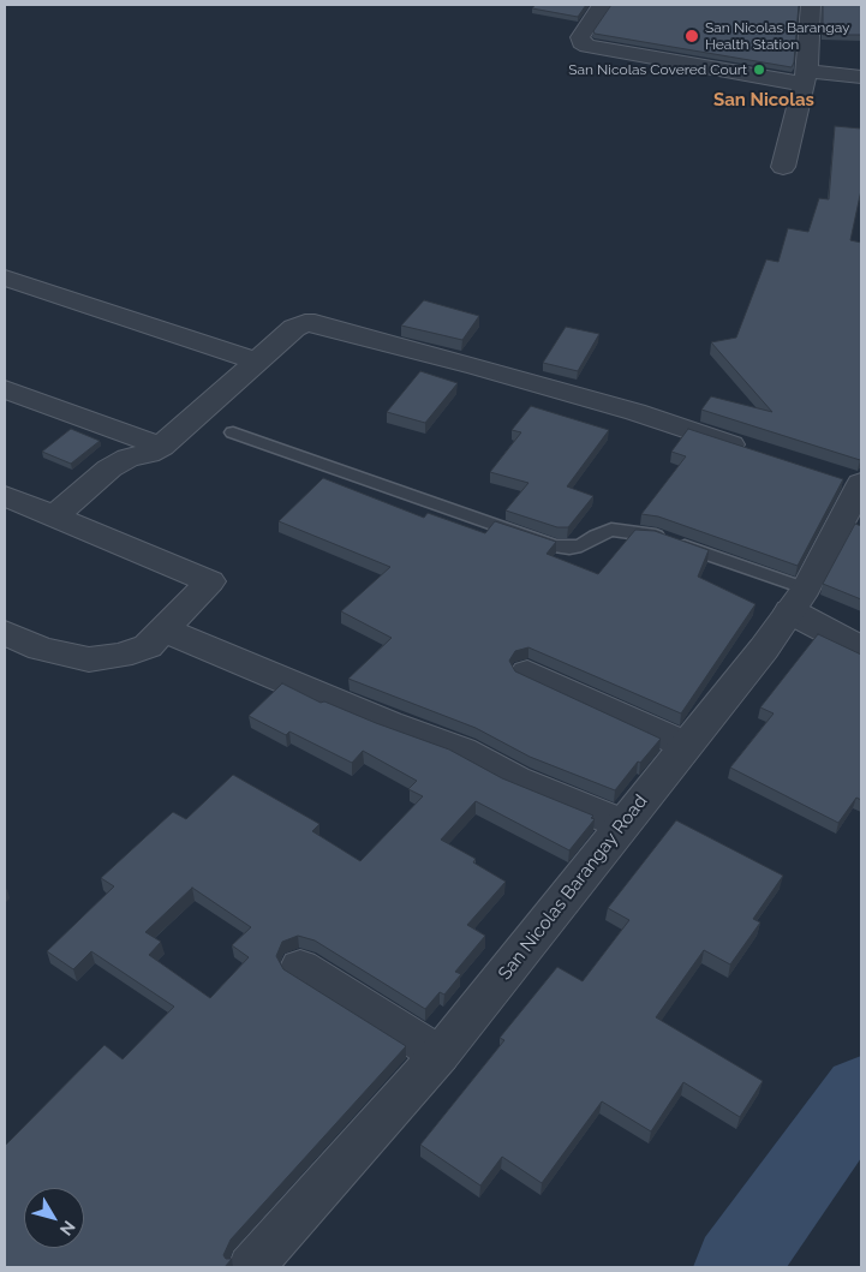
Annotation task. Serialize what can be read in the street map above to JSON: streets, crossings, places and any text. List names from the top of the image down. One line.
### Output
{"streets":{"street":["San Nicolas Barangay Road"]},"districts":["San Nicolas"],"places":["San Nicolas Barangay Health Station","San Nicolas Covered Court"],"north":"bottom right"}
